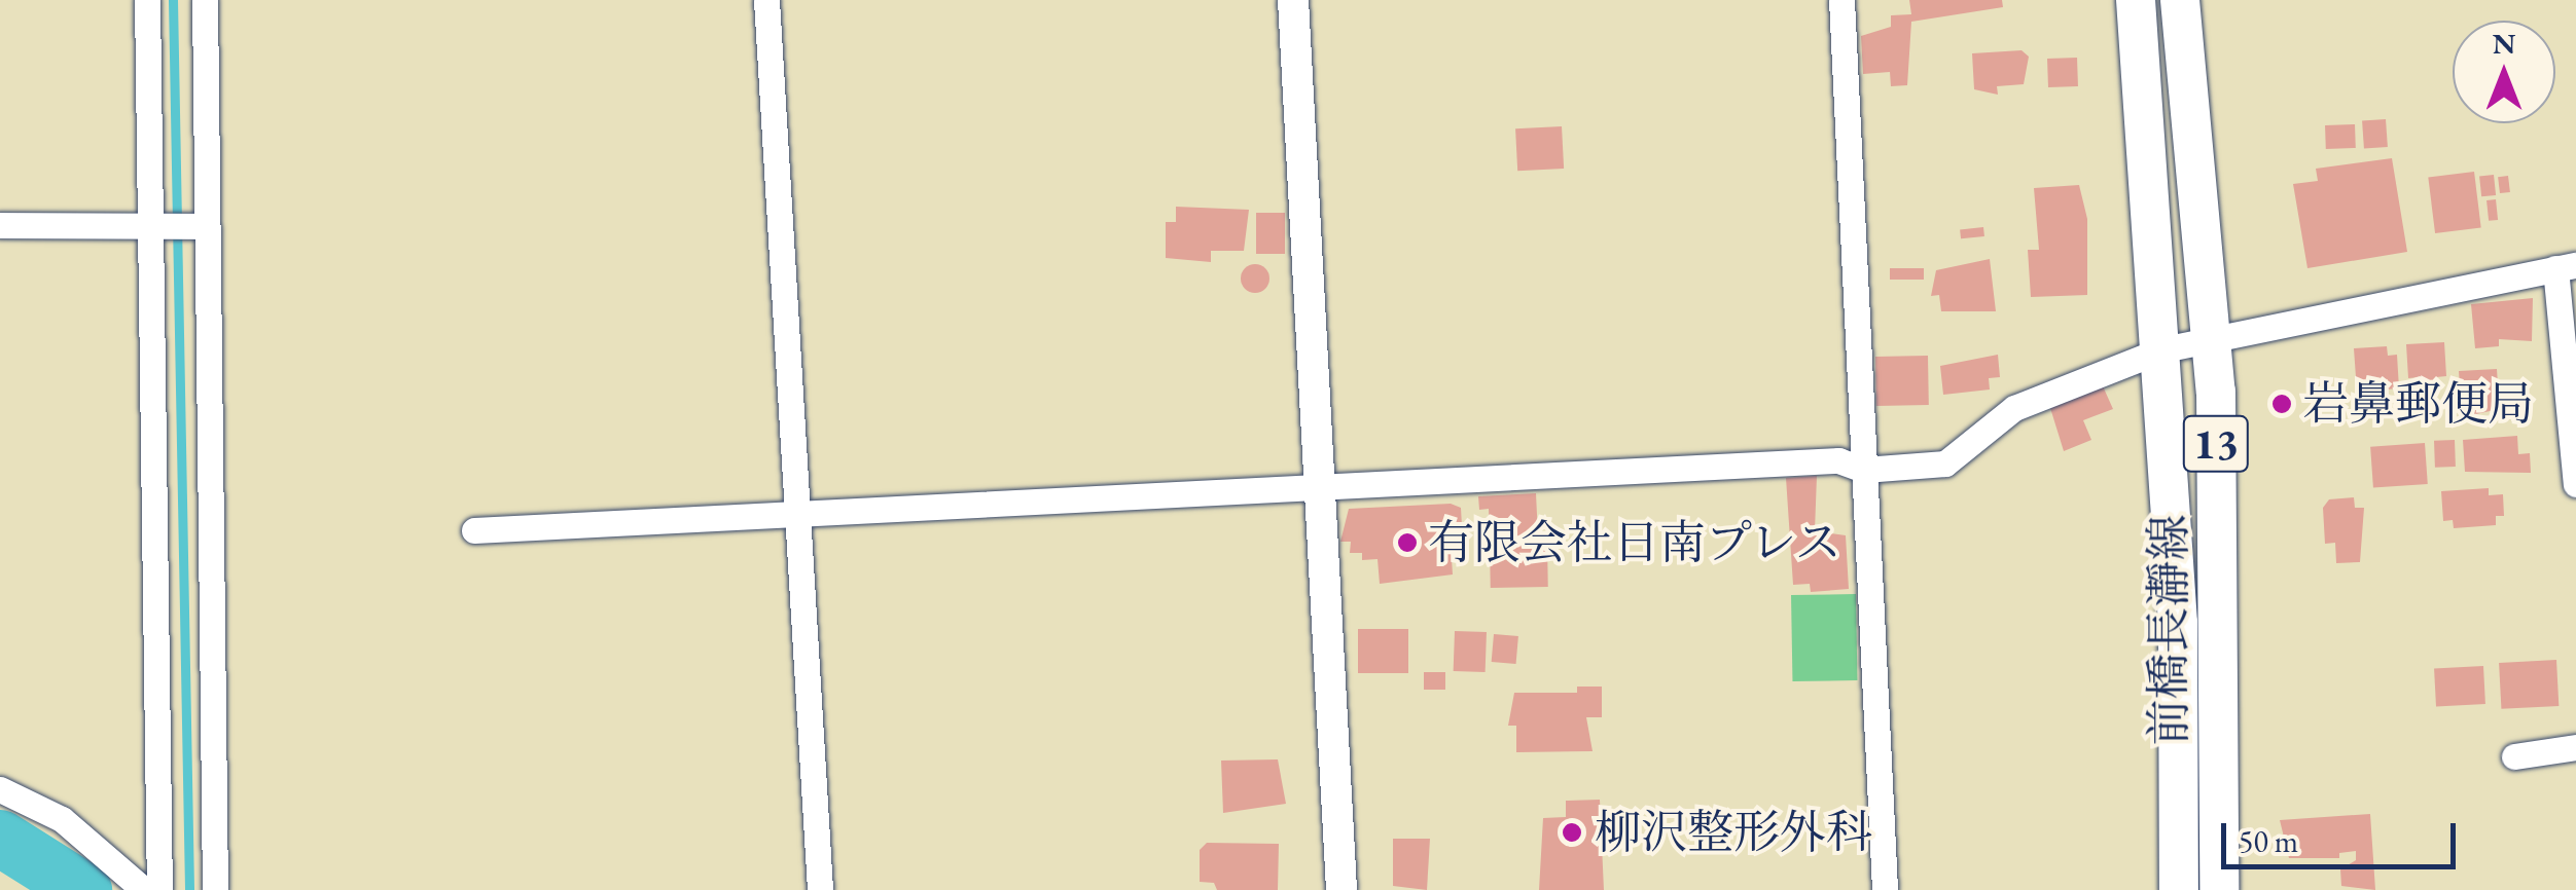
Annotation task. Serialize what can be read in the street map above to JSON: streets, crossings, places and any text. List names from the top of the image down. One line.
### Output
{"streets":{"main road":["13","前橋長瀞線"]},"places":["岩鼻郵便局","有限会社日南プレス","柳沢整形外科"],"scale_bar":"50 m","north":"top"}
